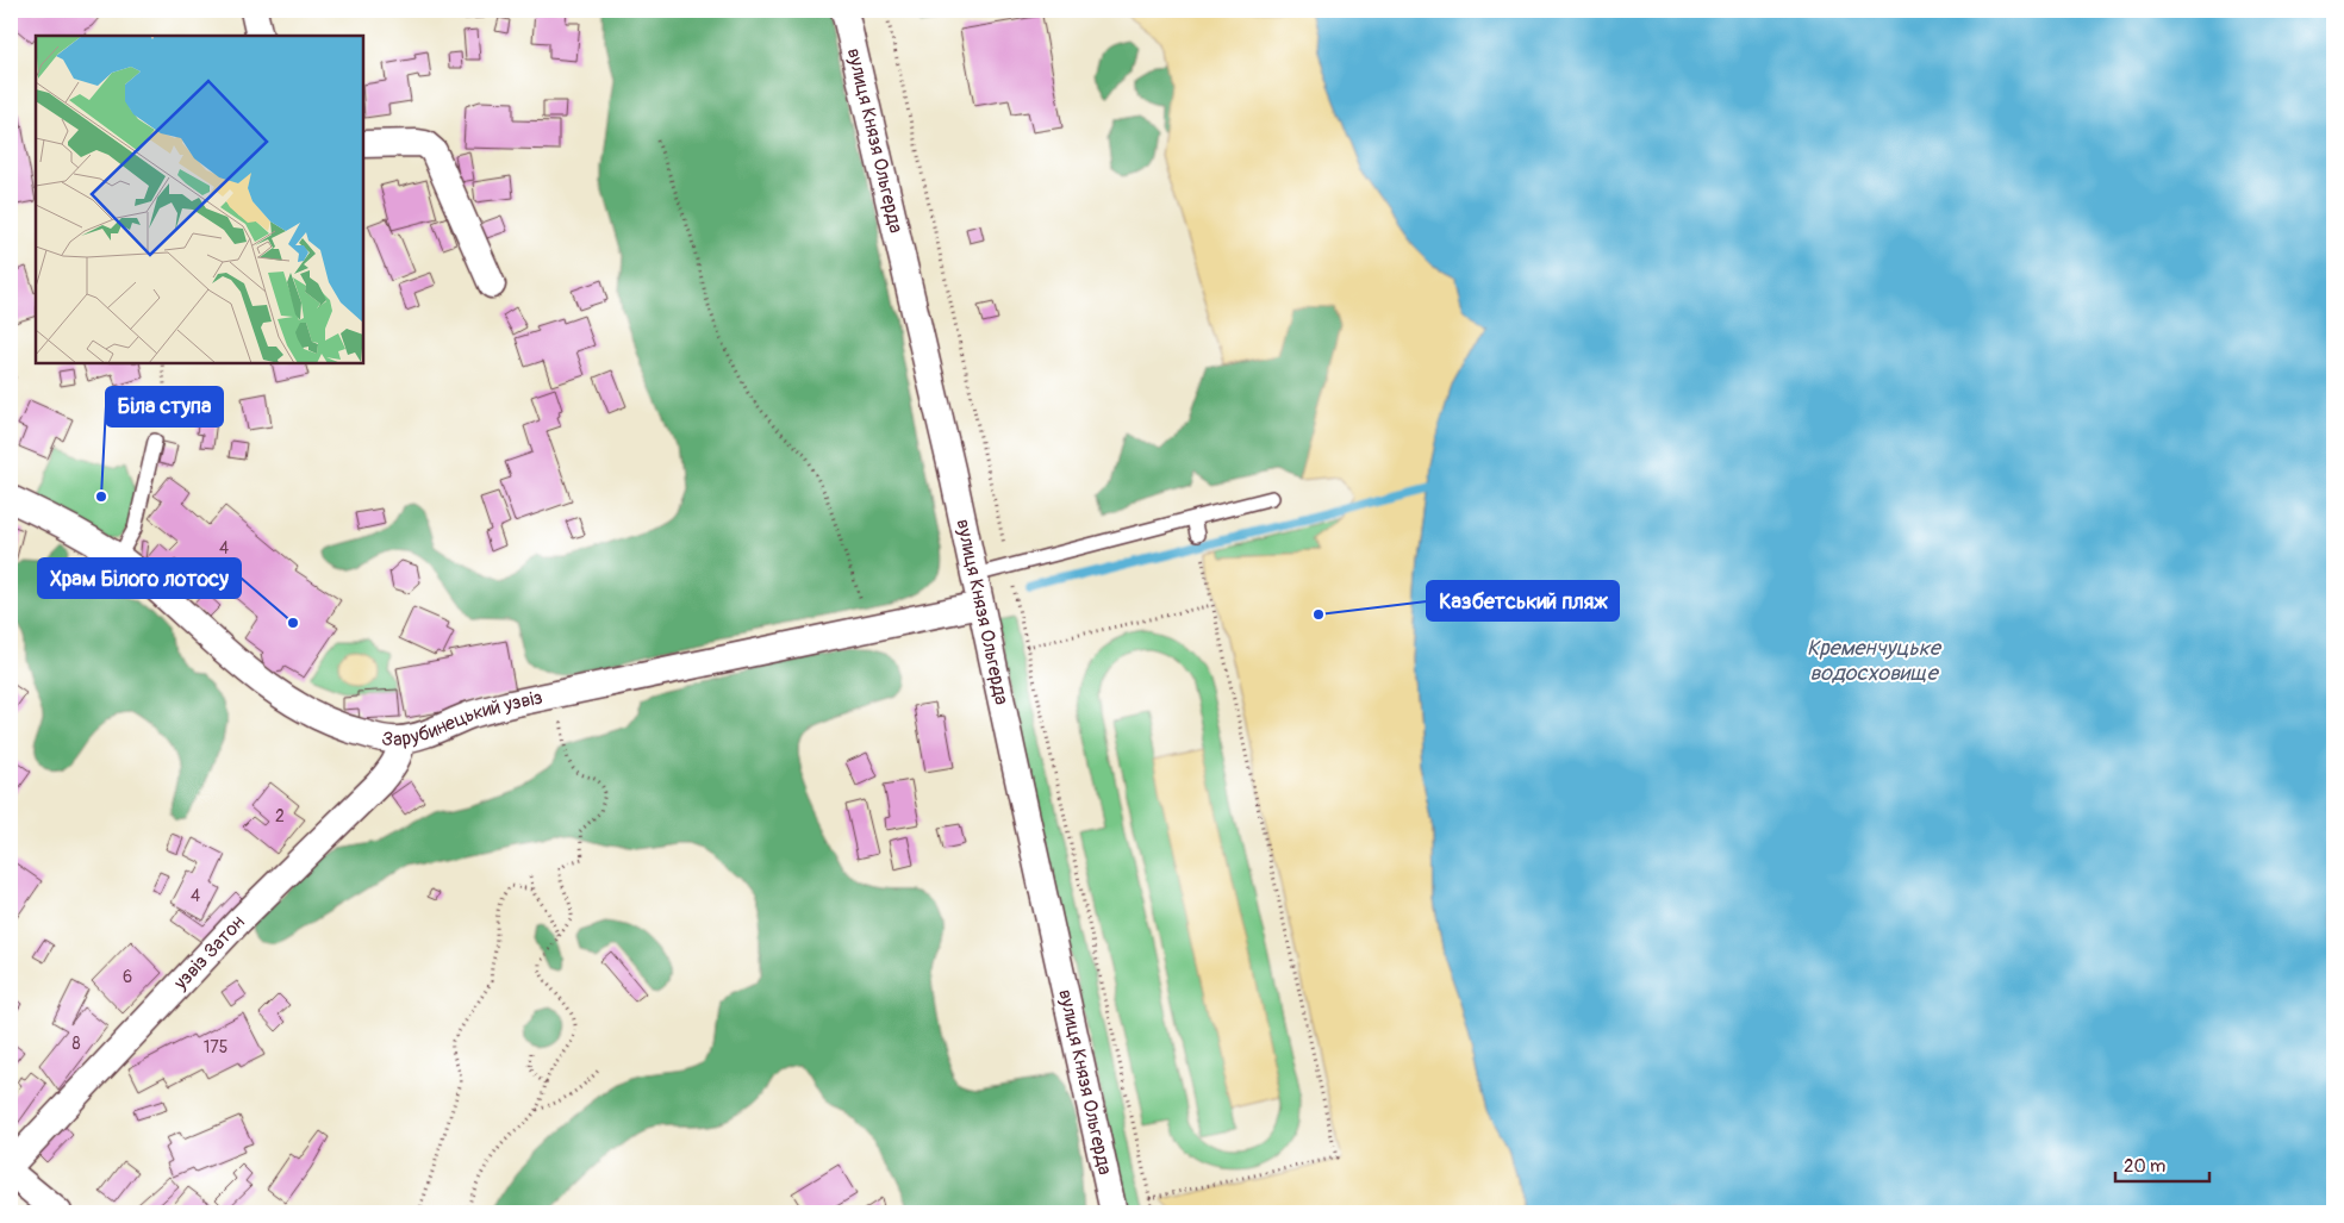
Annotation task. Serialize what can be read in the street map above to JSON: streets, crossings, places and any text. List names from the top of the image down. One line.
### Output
{"streets":{"street":["вулиця Князя Ольгерда","Зарубинецький узвіз","узвіз Затон"]},"crossings":[["вулиця Князя Ольгерда","Зарубинецький узвіз"],["Зарубинецький узвіз","узвіз Затон"]],"water":["Кременчуцьке водосховище"],"places":["Біла ступа","Казбетський пляж","Храм Білого лотосу"],"house_numbers":["4","2","4","6","8","175"],"scale_bar":"20 m"}
